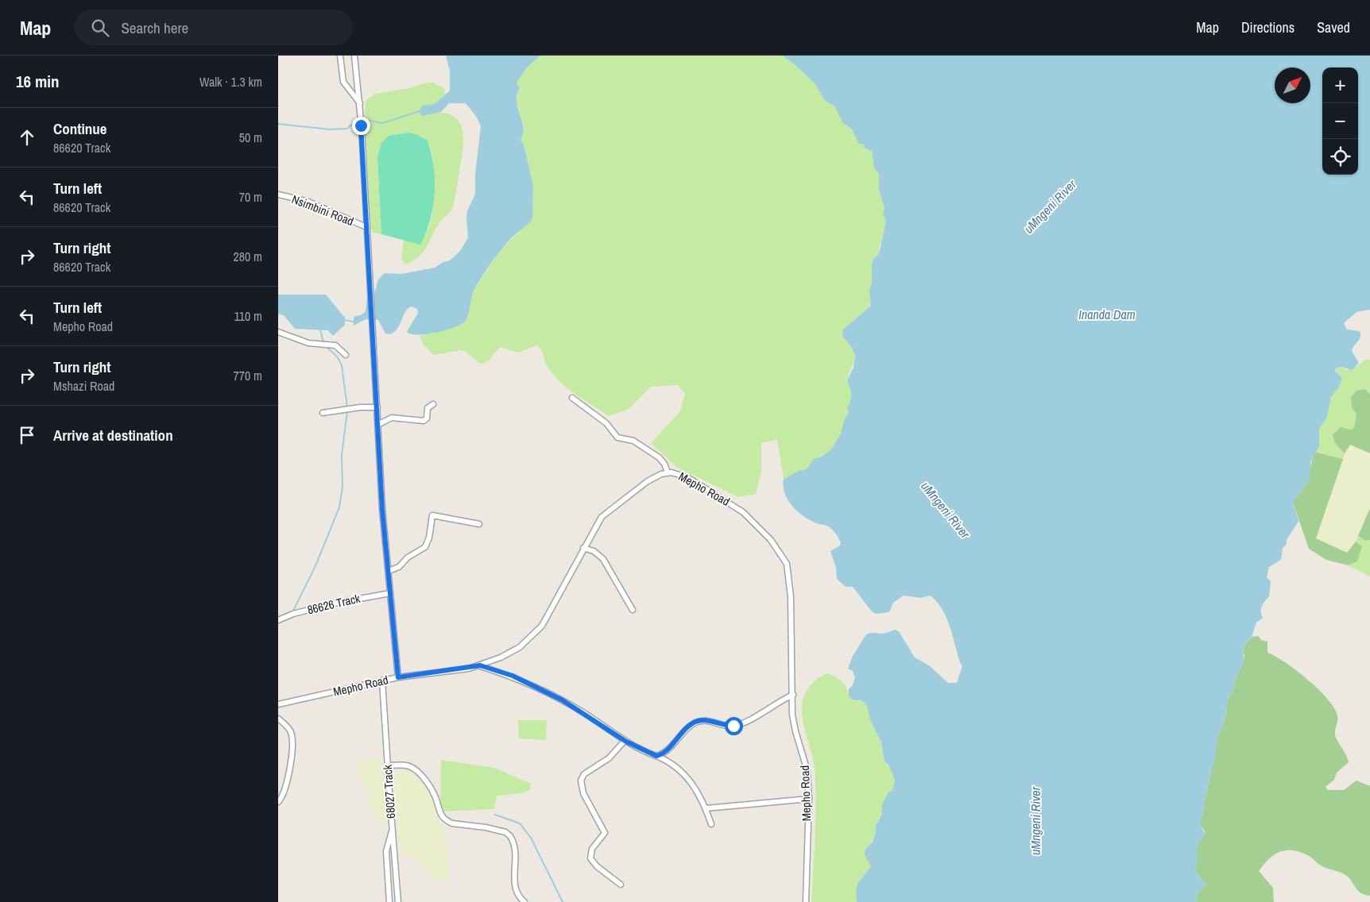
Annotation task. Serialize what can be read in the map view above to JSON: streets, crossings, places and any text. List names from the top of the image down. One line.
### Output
{"streets":{"street":["Nsimbini Road","Mepho Road","86626 Track","68027 Track"]},"crossings":[["Mepho Road","68027 Track"]],"water":["uMngeni River","Inanda Dam"],"north":"top right","page":{"header":"Map","search":"Search here","nav":["Map","Directions","Saved"],"heading":["16 min","Walk · 1.3 km"],"map_buttons":["+","−"],"list":[["Continue","86620 Track","50 m"],["Turn left","86620 Track","70 m"],["Turn right","86620 Track","280 m"],["Turn left","Mepho Road","110 m"],["Turn right","Mshazi Road","770 m"],"Arrive at destination"]}}
